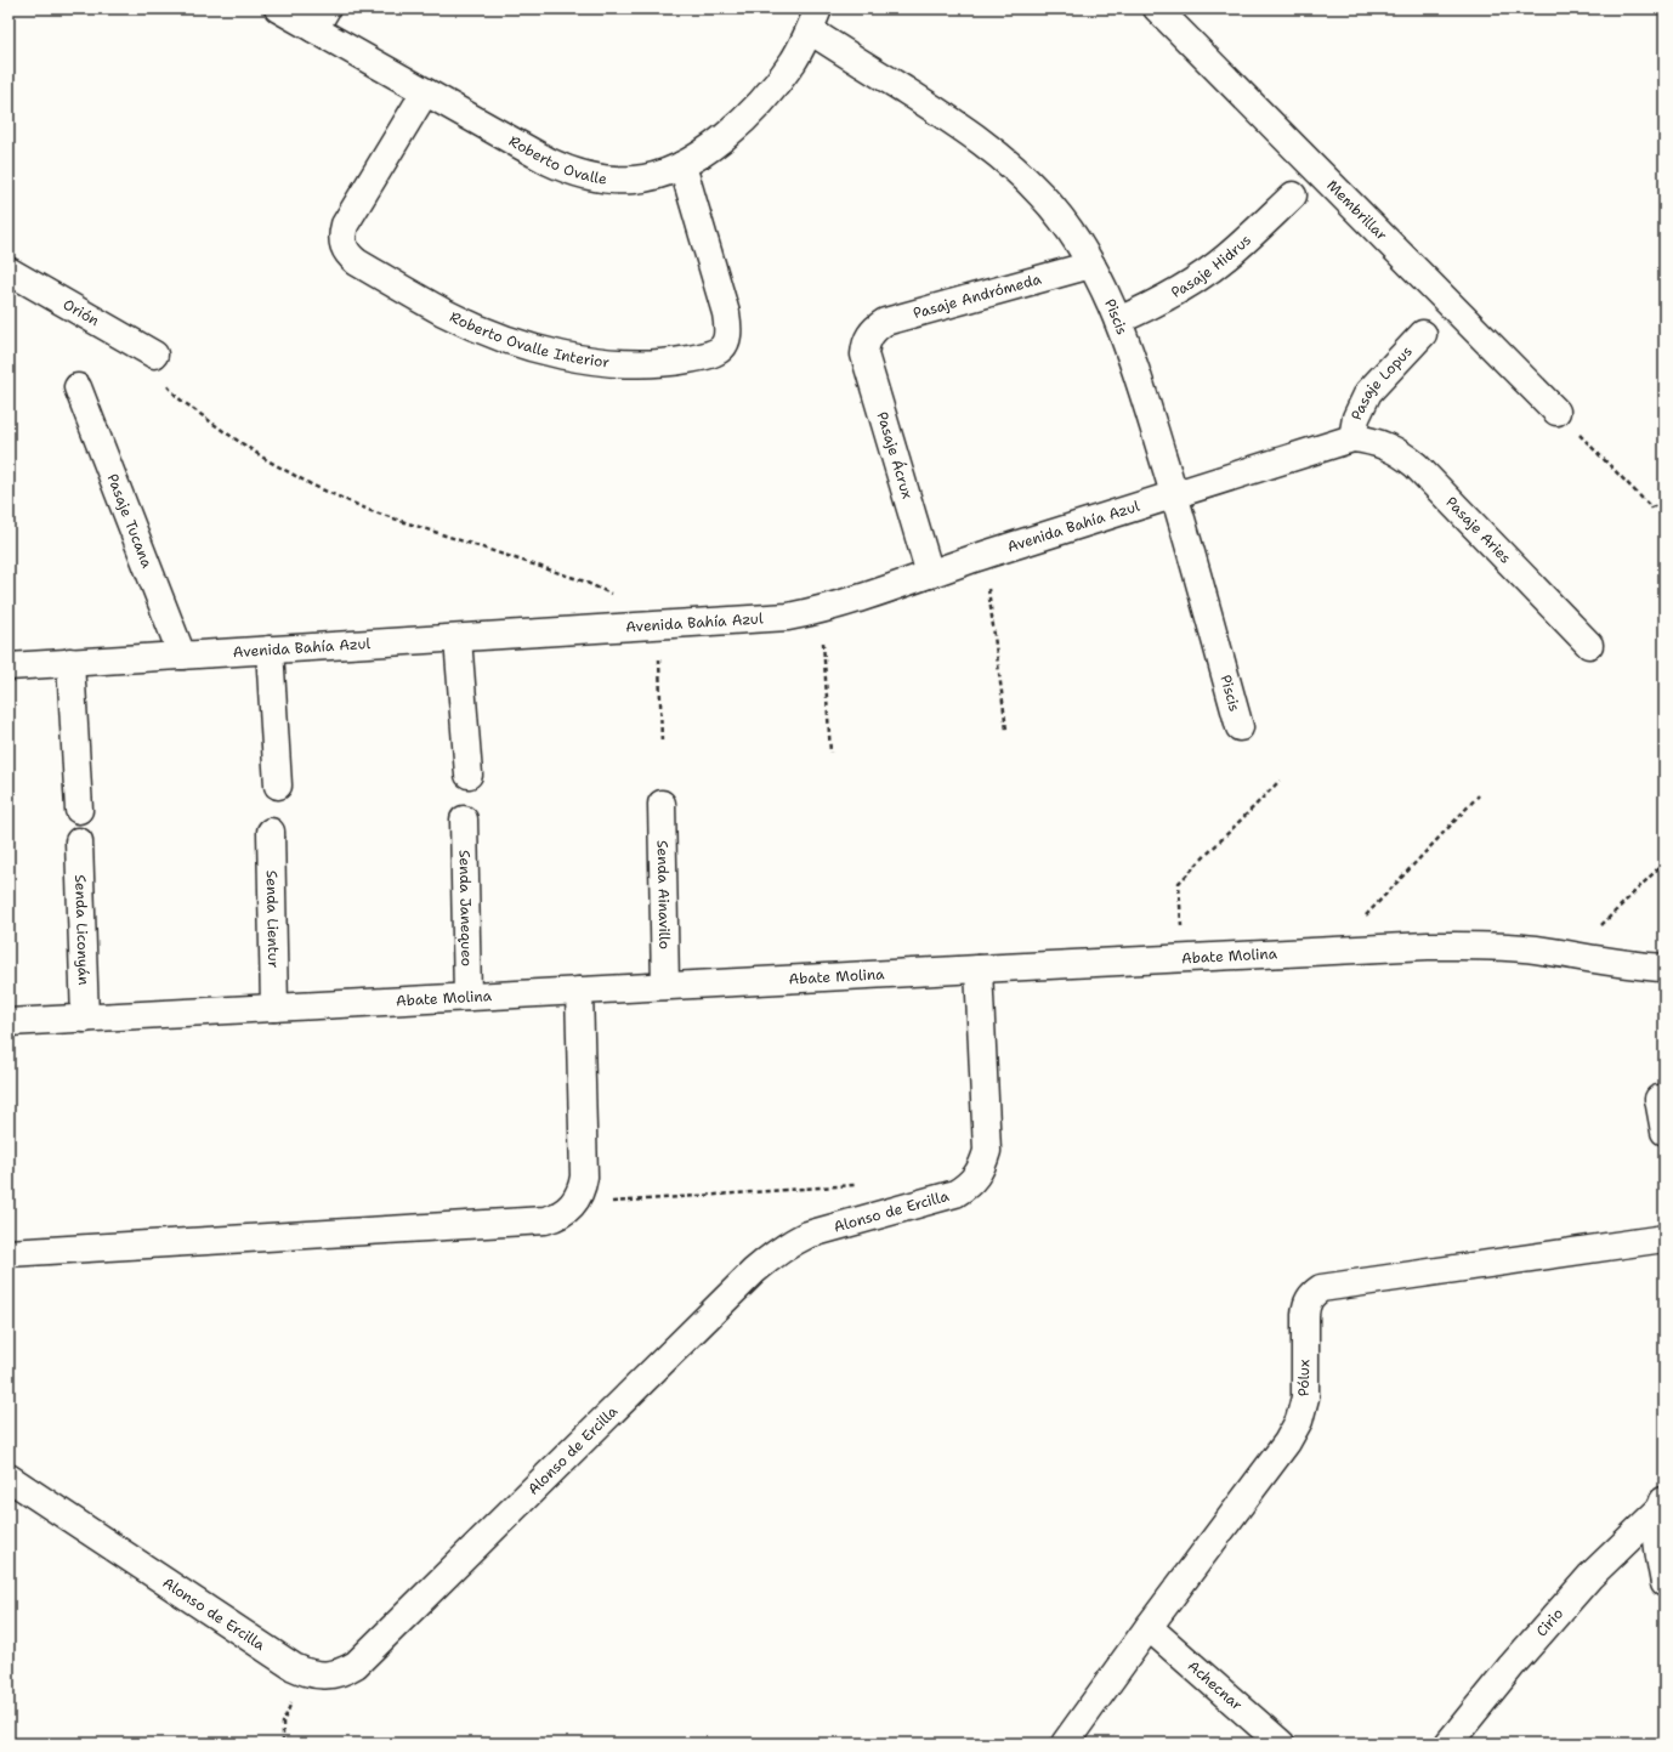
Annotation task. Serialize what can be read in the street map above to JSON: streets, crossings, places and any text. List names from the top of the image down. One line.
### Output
{"streets":{"street":["Roberto Ovalle","Membrillar","Pasaje Hidrus","Pasaje Andrómeda","Orión","Piscis","Roberto Ovalle Interior","Pasaje Lopus","Pasaje Ácrux","Pasaje Tucana","Avenida Bahía Azul","Pasaje Aries","Senda Ainavillo","Senda Janequeo","Senda Lientur","Senda Liconyán","Abate Molina","Alonso de Ercilla","Pólux","Cirio","Achecnar"]},"crossings":[["Roberto Ovalle","Piscis"],["Roberto Ovalle","Roberto Ovalle Interior"],["Pasaje Hidrus","Piscis"],["Pasaje Andrómeda","Piscis"],["Pasaje Andrómeda","Pasaje Ácrux"],["Piscis","Avenida Bahía Azul"],["Pasaje Lopus","Avenida Bahía Azul"],["Pasaje Lopus","Pasaje Aries"],["Pasaje Ácrux","Avenida Bahía Azul"],["Pasaje Tucana","Avenida Bahía Azul"],["Avenida Bahía Azul","Pasaje Aries"],["Senda Ainavillo","Abate Molina"],["Senda Janequeo","Abate Molina"],["Senda Lientur","Abate Molina"],["Senda Liconyán","Abate Molina"],["Abate Molina","Alonso de Ercilla"],["Pólux","Achecnar"]]}
